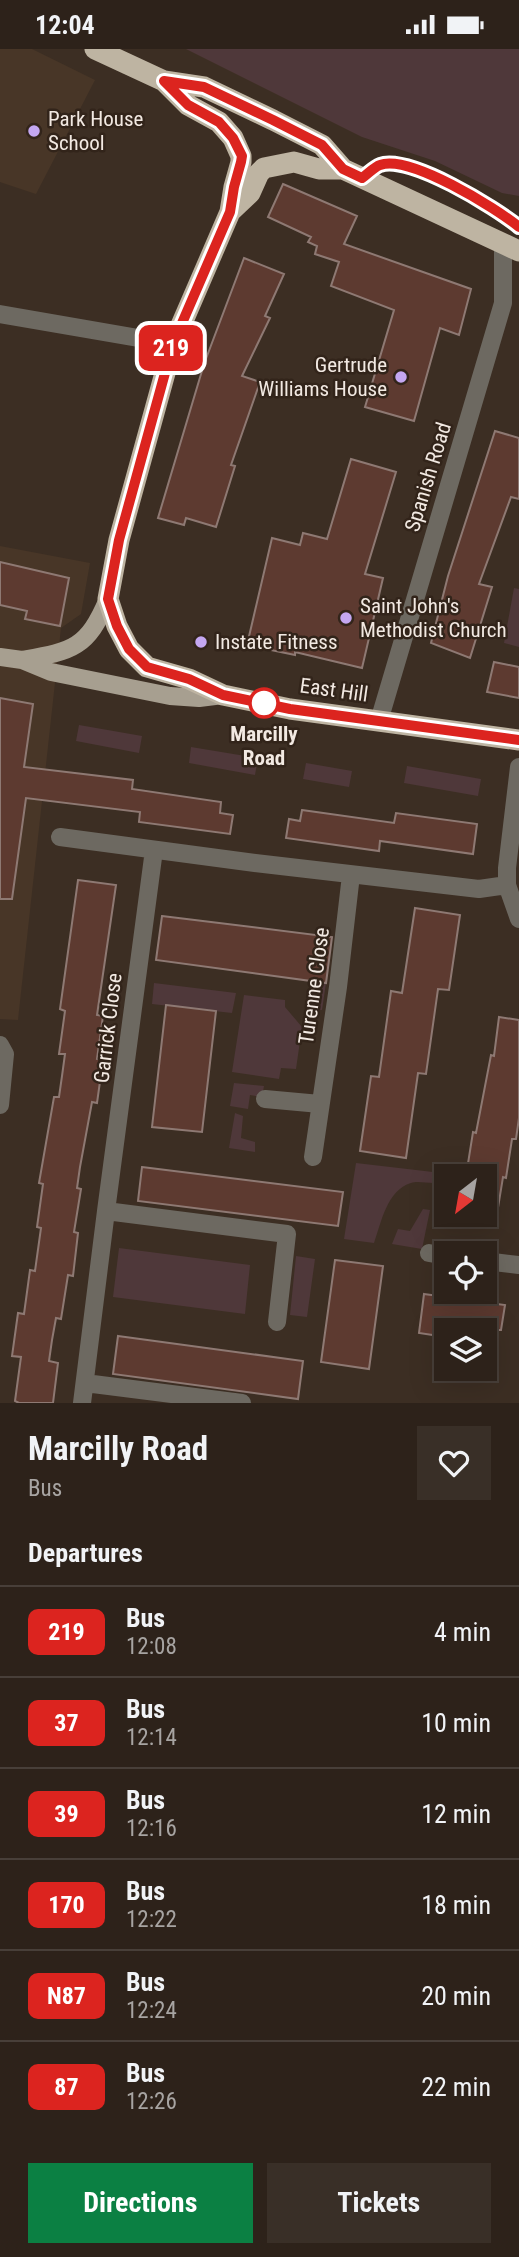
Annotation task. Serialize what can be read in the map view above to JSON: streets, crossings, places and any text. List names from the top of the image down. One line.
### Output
{"streets":{"highway":["East Hill"],"street":["Spanish Road","Turenne Close","Garrick Close"]},"crossings":[["Spanish Road","East Hill"]],"places":["Park House School","Gertrude Williams House","Saint John's Methodist Church","Instate Fitness","Marcilly Road"],"lines":["bus line 219"],"north":"bottom left","page":{"status":"12:04","on_map":"219","heading":[["Marcilly Road","Bus"],"Departures"],"list":[{"mark":"219","name":"Bus","note":"12:08","value":"4 min"},{"mark":"37","name":"Bus","note":"12:14","value":"10 min"},{"mark":"39","name":"Bus","note":"12:16","value":"12 min"},{"mark":"170","name":"Bus","note":"12:22","value":"18 min"},{"mark":"N87","name":"Bus","note":"12:24","value":"20 min"},{"mark":"87","name":"Bus","note":"12:26","value":"22 min"}],"buttons":["Directions","Tickets"]}}
